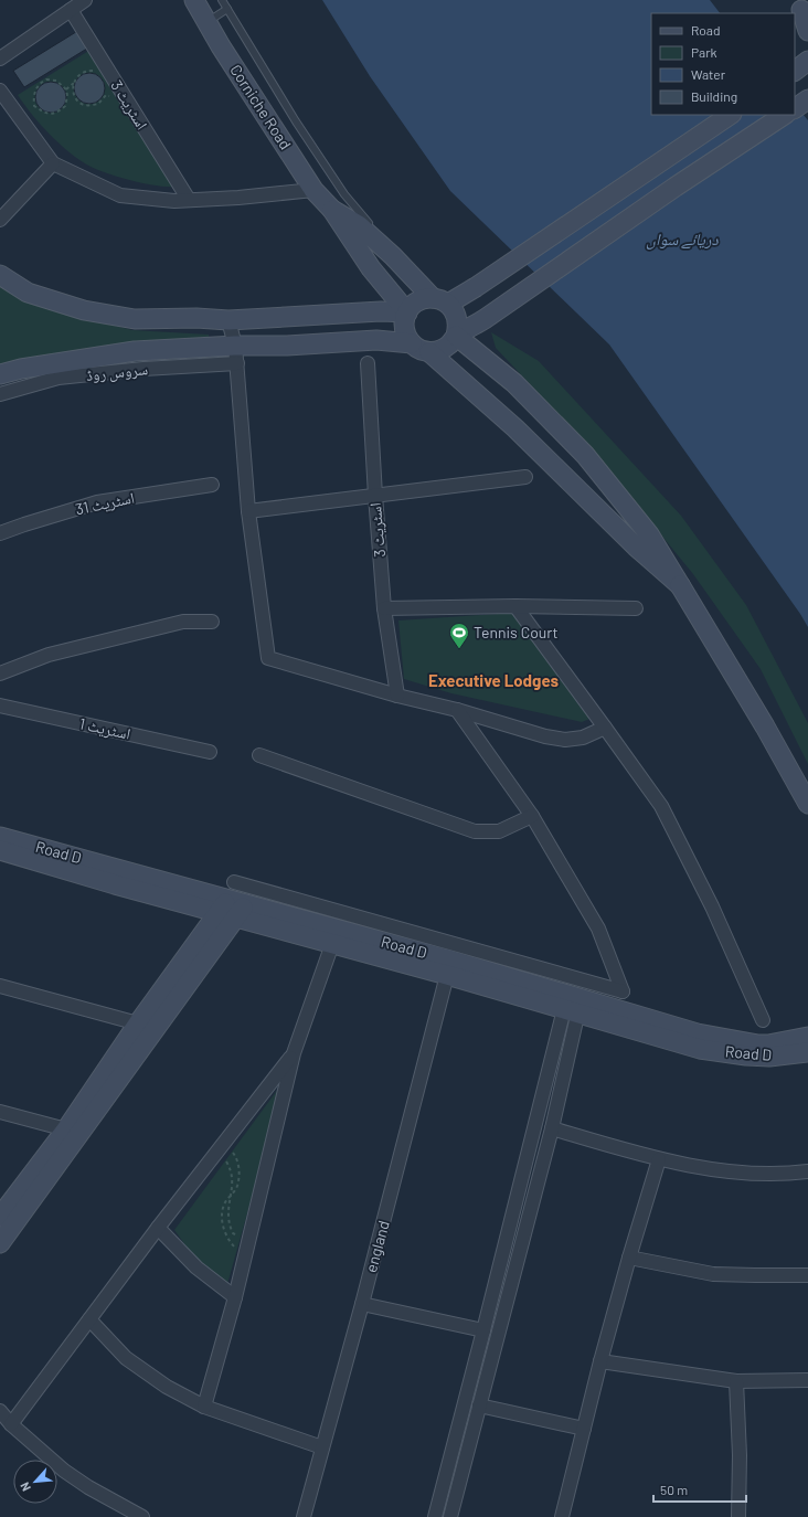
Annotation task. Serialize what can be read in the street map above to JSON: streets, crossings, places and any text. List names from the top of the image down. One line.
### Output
{"streets":{"street":["اسٹریٹ 3","Corniche Road","سروس روڈ","اسٹریٹ 31","اسٹریٹ 1","Road D","england"]},"crossings":[["Road D","england"]],"districts":["Executive Lodges"],"water":["دریائے سواں"],"places":{"sports":["Tennis Court"]},"legend":["Road","Park","Water","Building"],"scale_bar":"50 m","north":"bottom left"}
